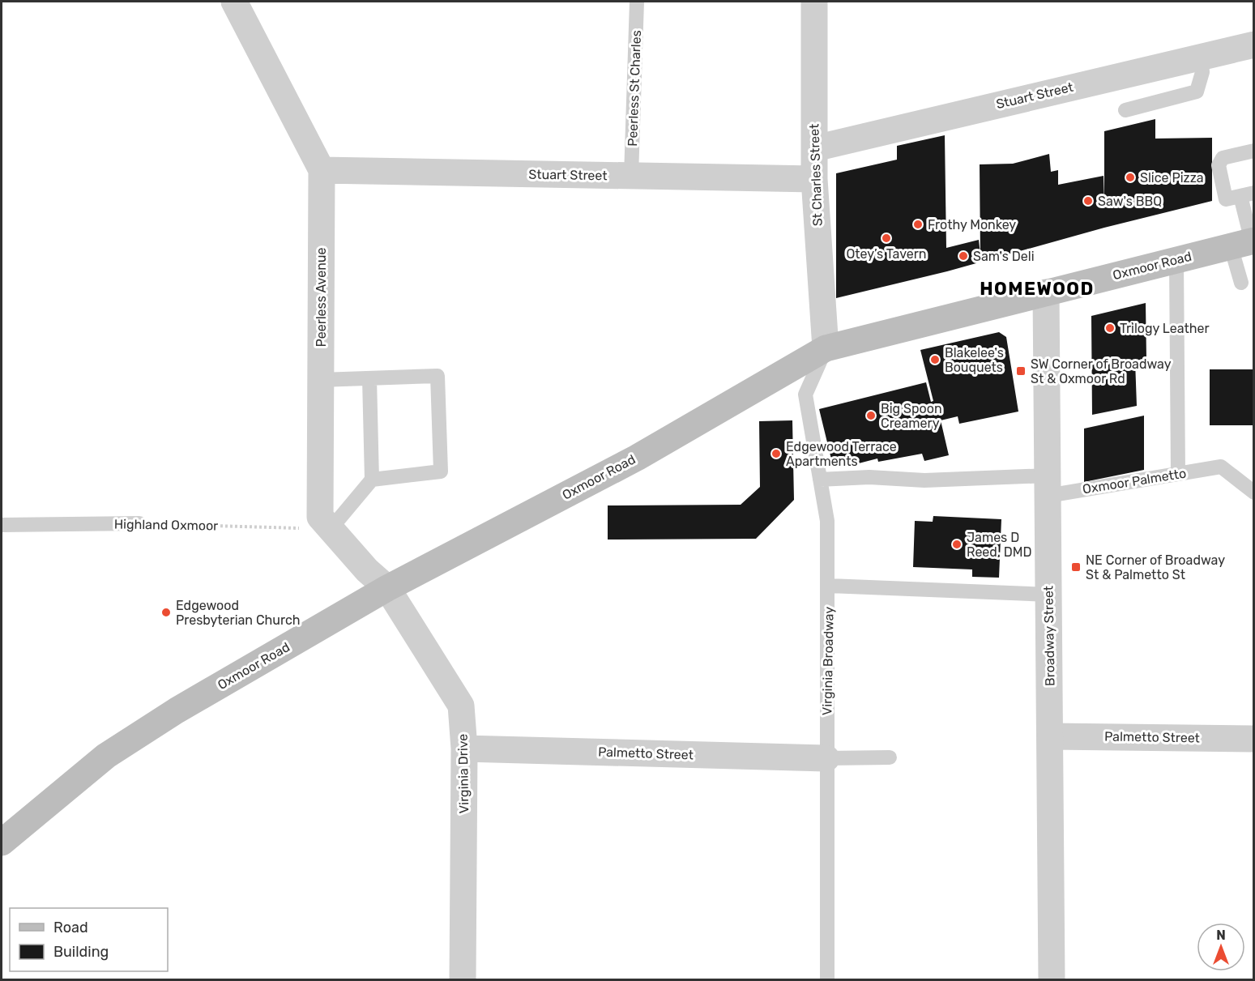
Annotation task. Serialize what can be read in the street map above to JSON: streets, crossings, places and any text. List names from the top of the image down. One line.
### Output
{"streets":{"main road":["Oxmoor Road"],"street":["Stuart Street","St Charles Street","Peerless Avenue","Broadway Street","Palmetto Street","Virginia Drive"],"lane":["Peerless St Charles","Oxmoor Palmetto","Highland Oxmoor","Virginia Broadway"]},"crossings":[["Peerless St Charles","Stuart Street"],["Stuart Street","St Charles Street"],["Stuart Street","Peerless Avenue"],["St Charles Street","Oxmoor Road"],["St Charles Street","Virginia Broadway"],["Oxmoor Road","Peerless Avenue"],["Oxmoor Road","Broadway Street"],["Oxmoor Road","Virginia Broadway"],["Oxmoor Road","Virginia Drive"],["Peerless Avenue","Highland Oxmoor"],["Peerless Avenue","Virginia Drive"],["Oxmoor Palmetto","Broadway Street"],["Oxmoor Palmetto","Virginia Broadway"],["Broadway Street","Palmetto Street"],["Virginia Broadway","Palmetto Street"],["Palmetto Street","Virginia Drive"]],"districts":["HOMEWOOD"],"places":{"other":["Slice Pizza","Saw's BBQ","Frothy Monkey","Otey’s Tavern","Sam's Deli","Trilogy Leather","Blakelee's Bouquets","Big Spoon Creamery","Edgewood Terrace Apartments","James D Reed, DMD","Edgewood Presbyterian Church"],"transit":["SW Corner of Broadway St & Oxmoor Rd","NE Corner of Broadway St & Palmetto St"]},"legend":["Road","Building"],"north":"top"}
